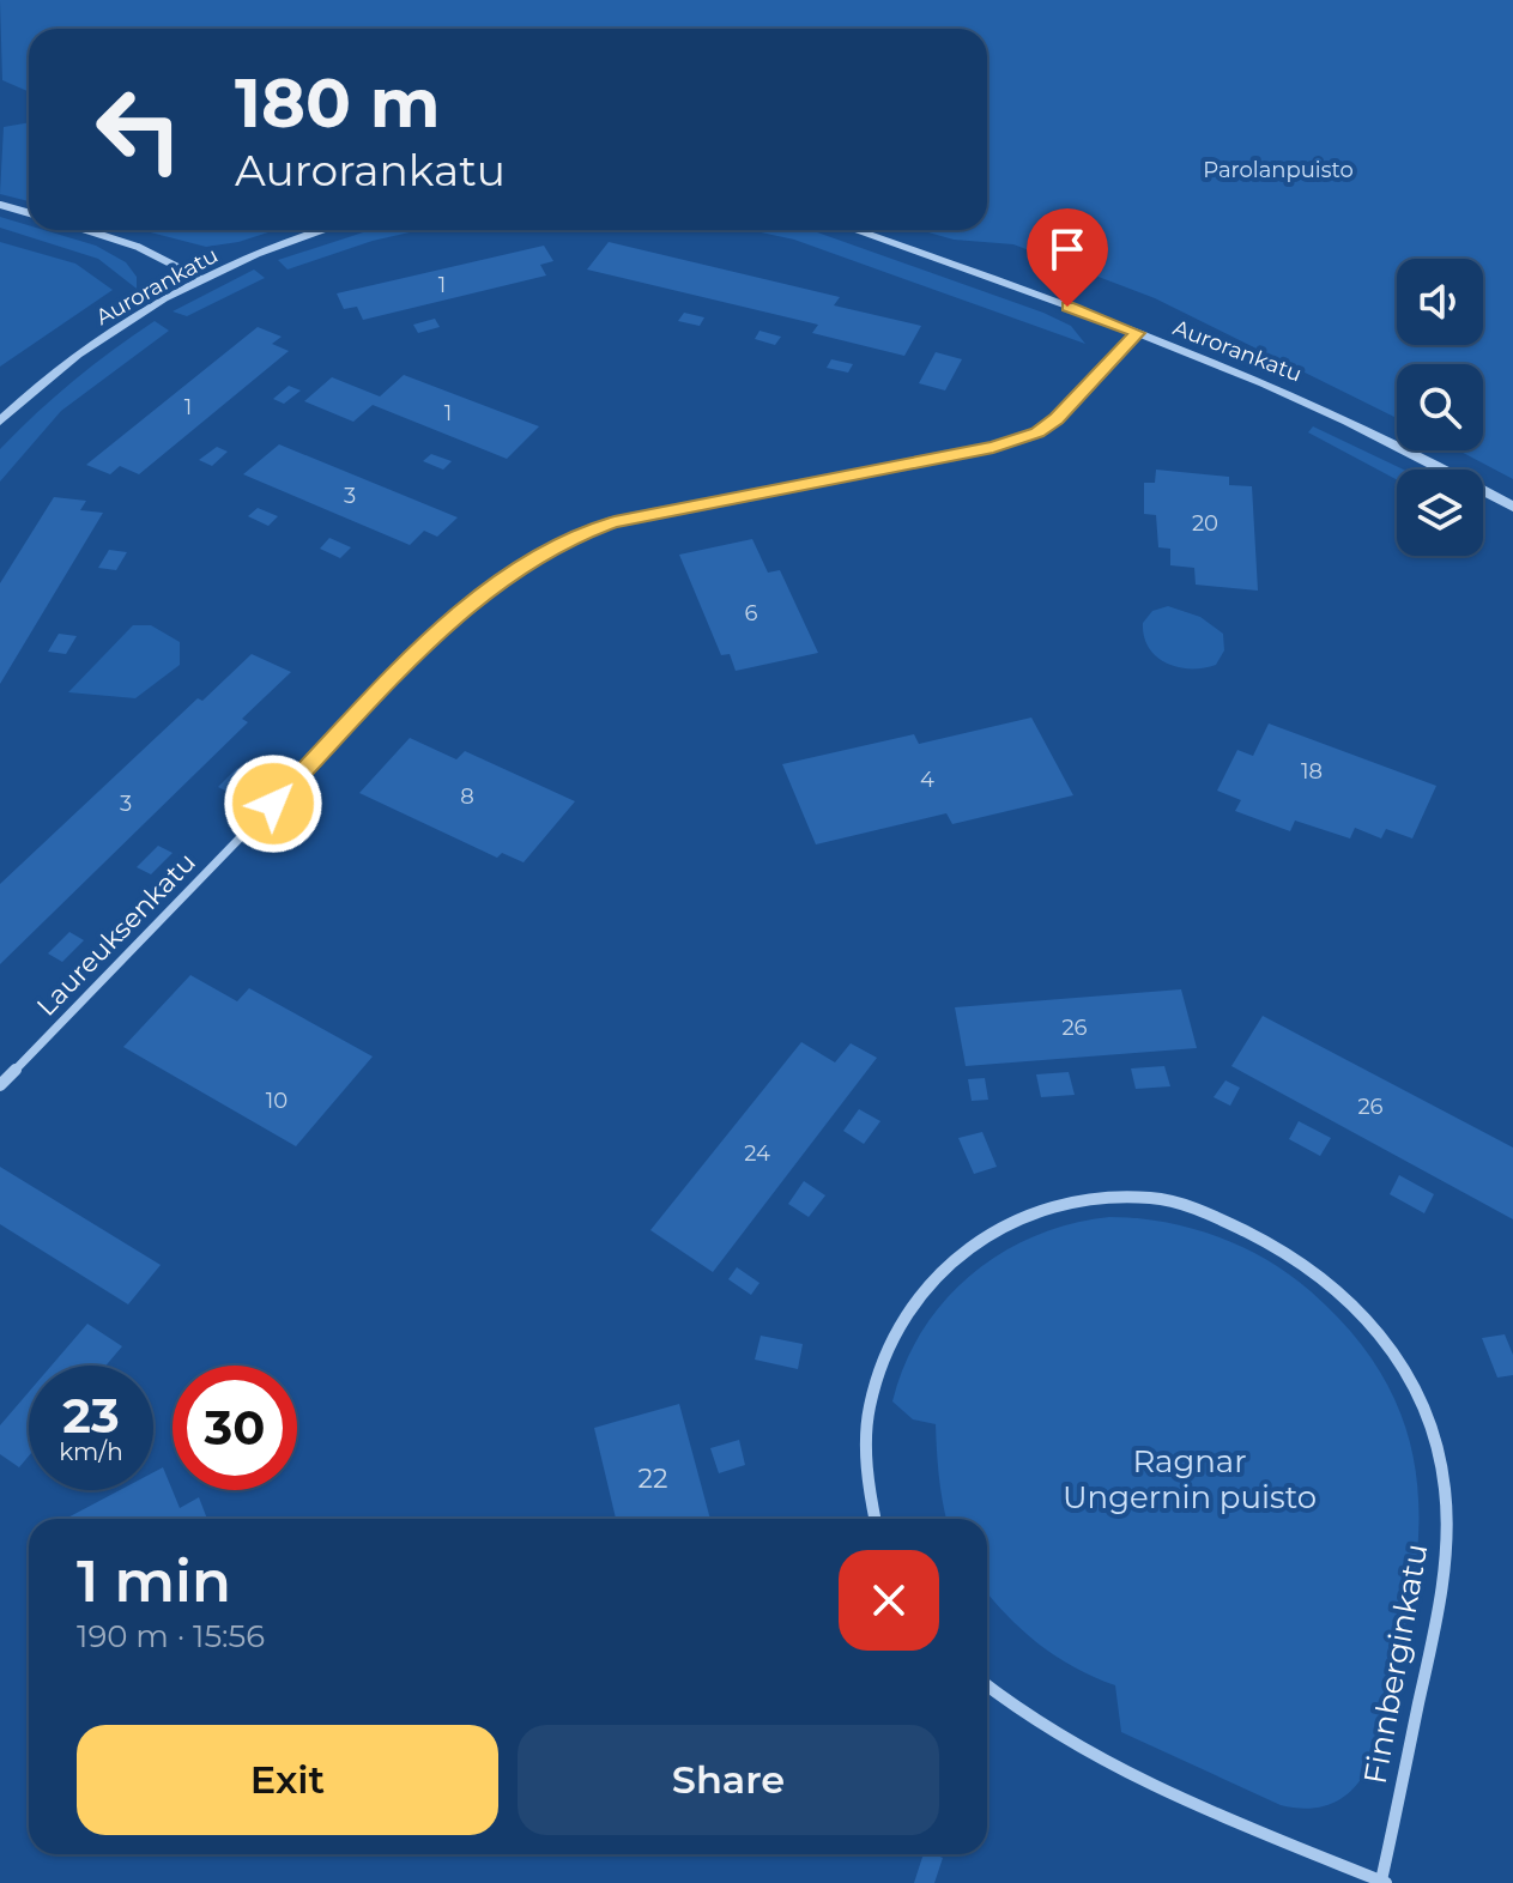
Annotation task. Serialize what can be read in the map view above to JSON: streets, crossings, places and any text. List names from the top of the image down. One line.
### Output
{"streets":{"street":["Aurorankatu","Laureuksenkatu","Finnberginkatu"]},"crossings":[["Aurorankatu","Laureuksenkatu"]],"parks":["Parolanpuisto","Ragnar Ungernin puisto"],"house_numbers":["1","1","1","3","20","6","18","4","8","3","26","10","26","24","22"],"page":{"turn":["180 m","Aurorankatu"],"speed":"23 km/h","limit":"30","heading":["1 min","190 m · 15:56"],"buttons":["Exit","Share"]}}
